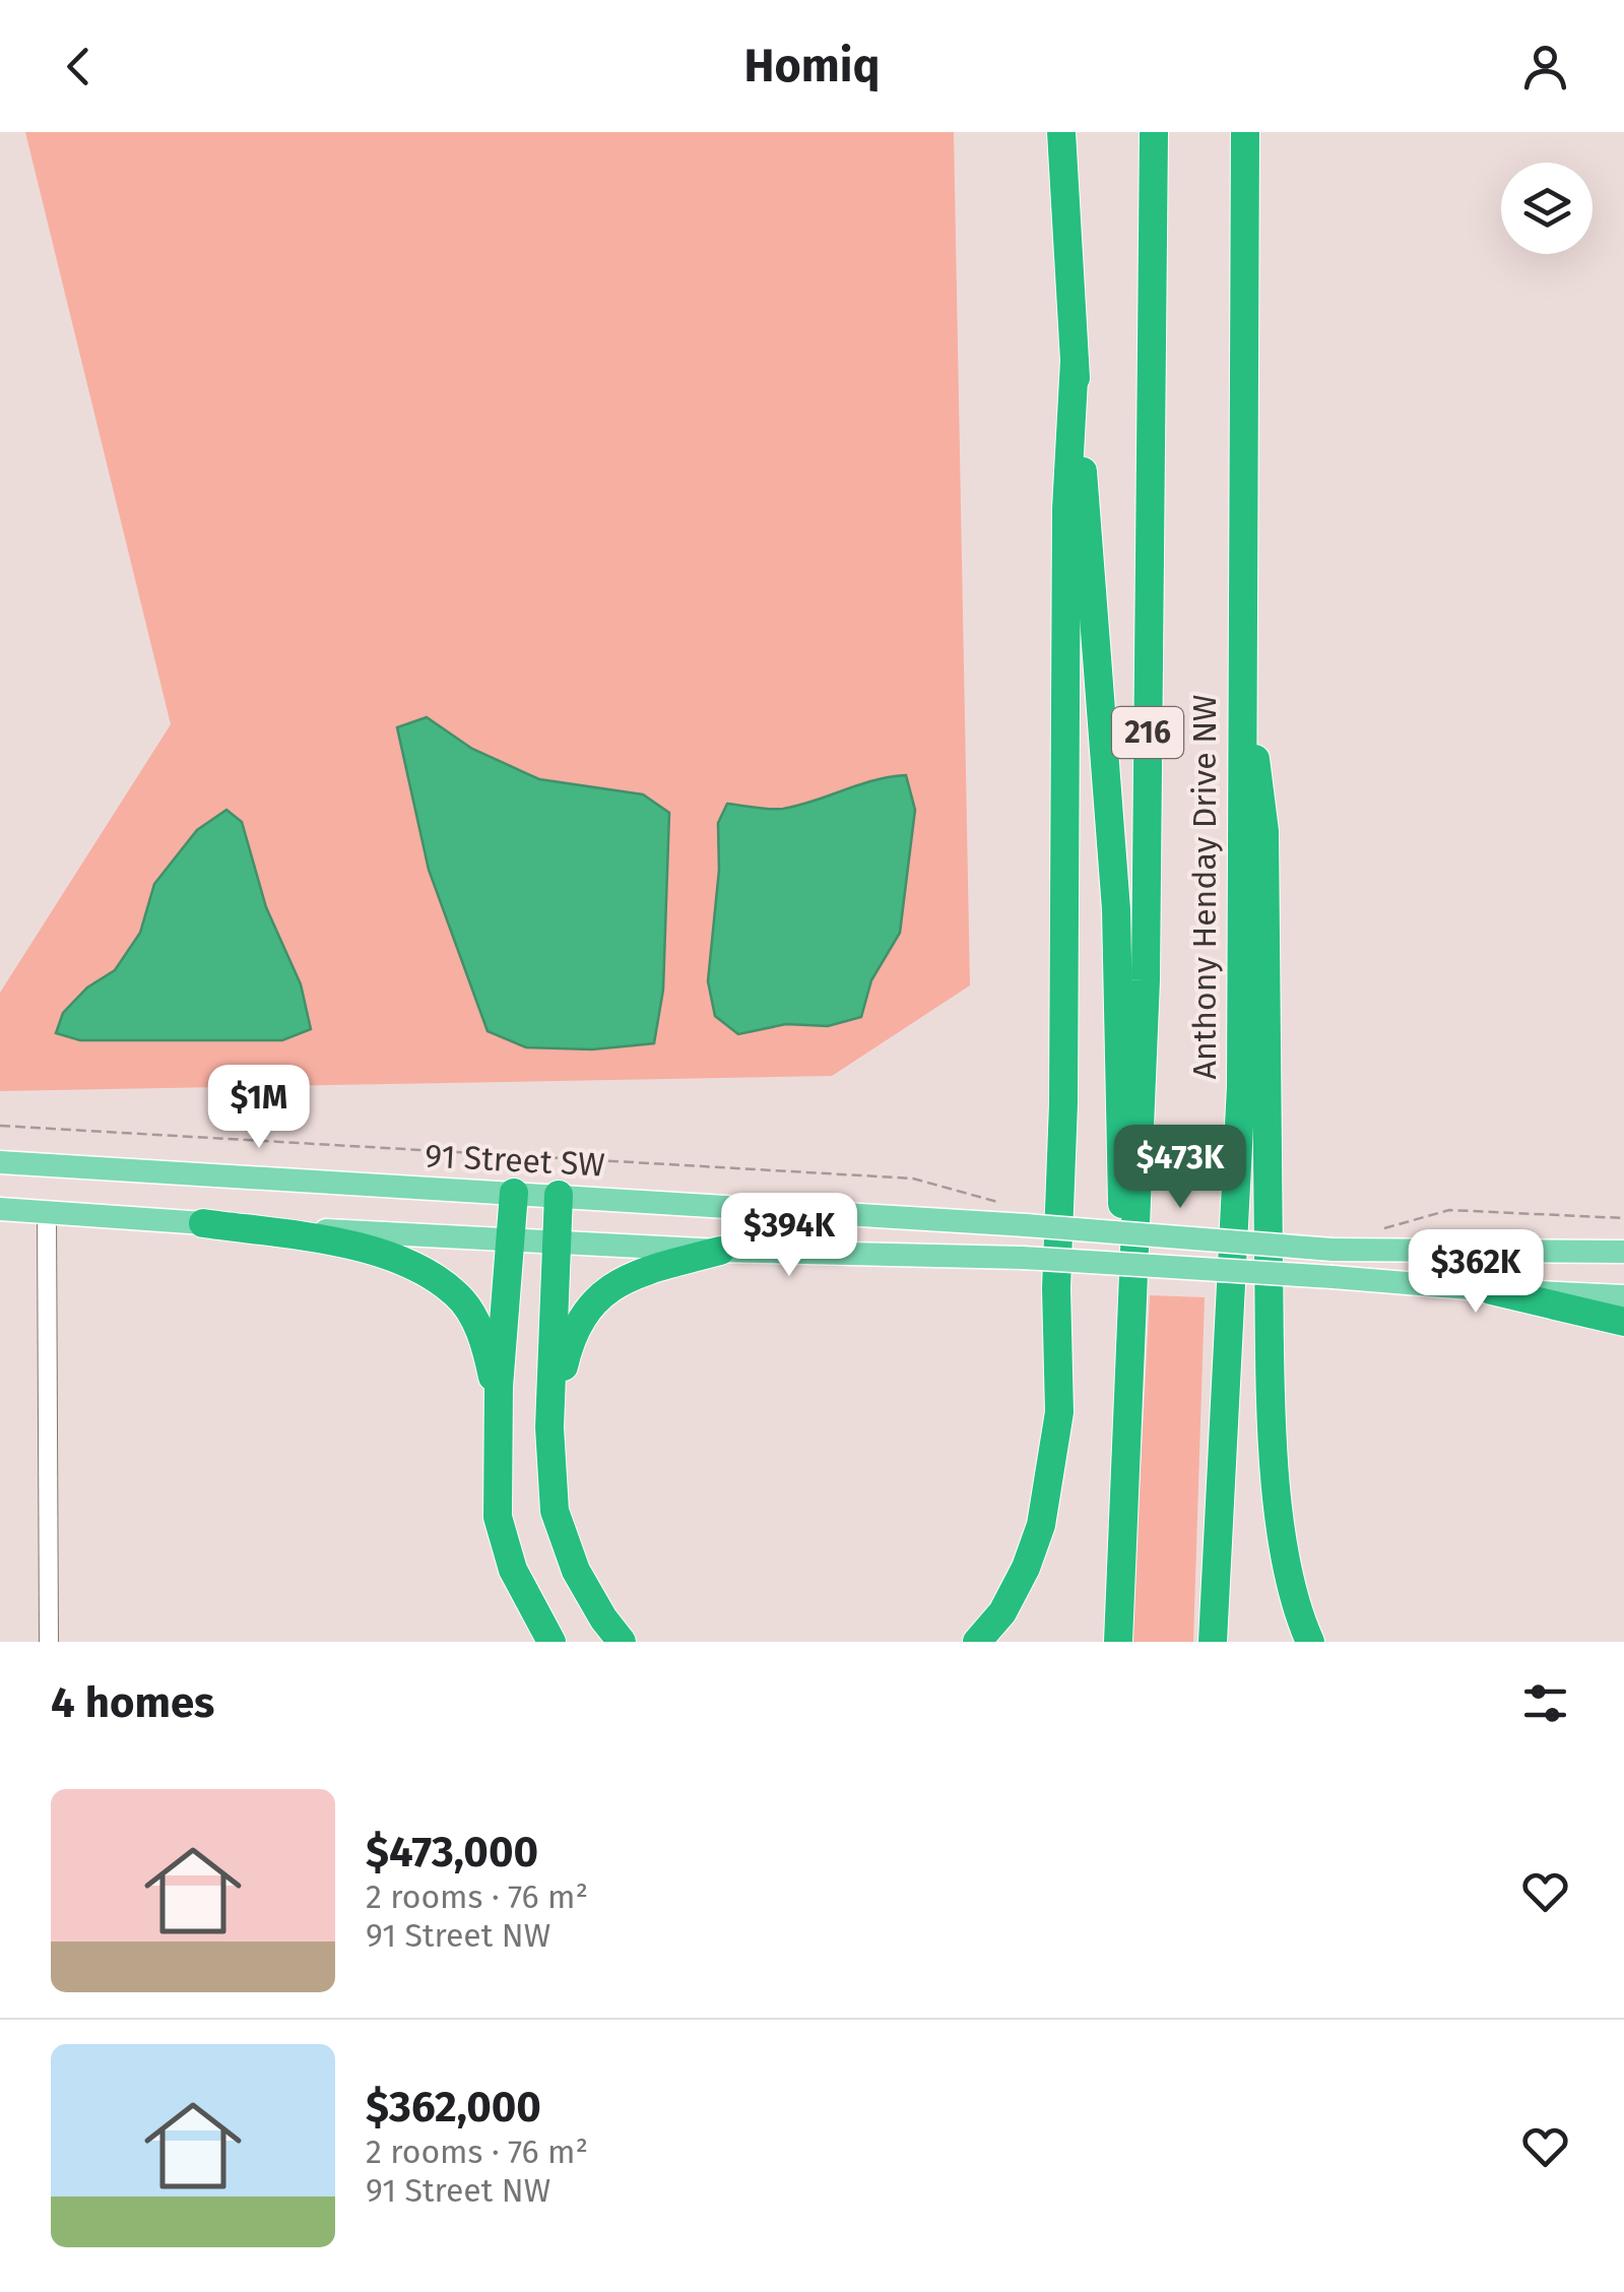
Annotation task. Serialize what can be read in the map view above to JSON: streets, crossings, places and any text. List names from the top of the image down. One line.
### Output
{"streets":{"highway":["216","Anthony Henday Drive NW"],"main road":["91 Street SW"]},"page":{"header":"Homiq","price":["$1M","$473K","$394K","$362K"],"heading":"4 homes","list":[{"name":"$473,000","note":"2 rooms · 76 m² · 91 Street NW"},{"name":"$362,000","note":"2 rooms · 76 m² · 91 Street NW"}]}}
